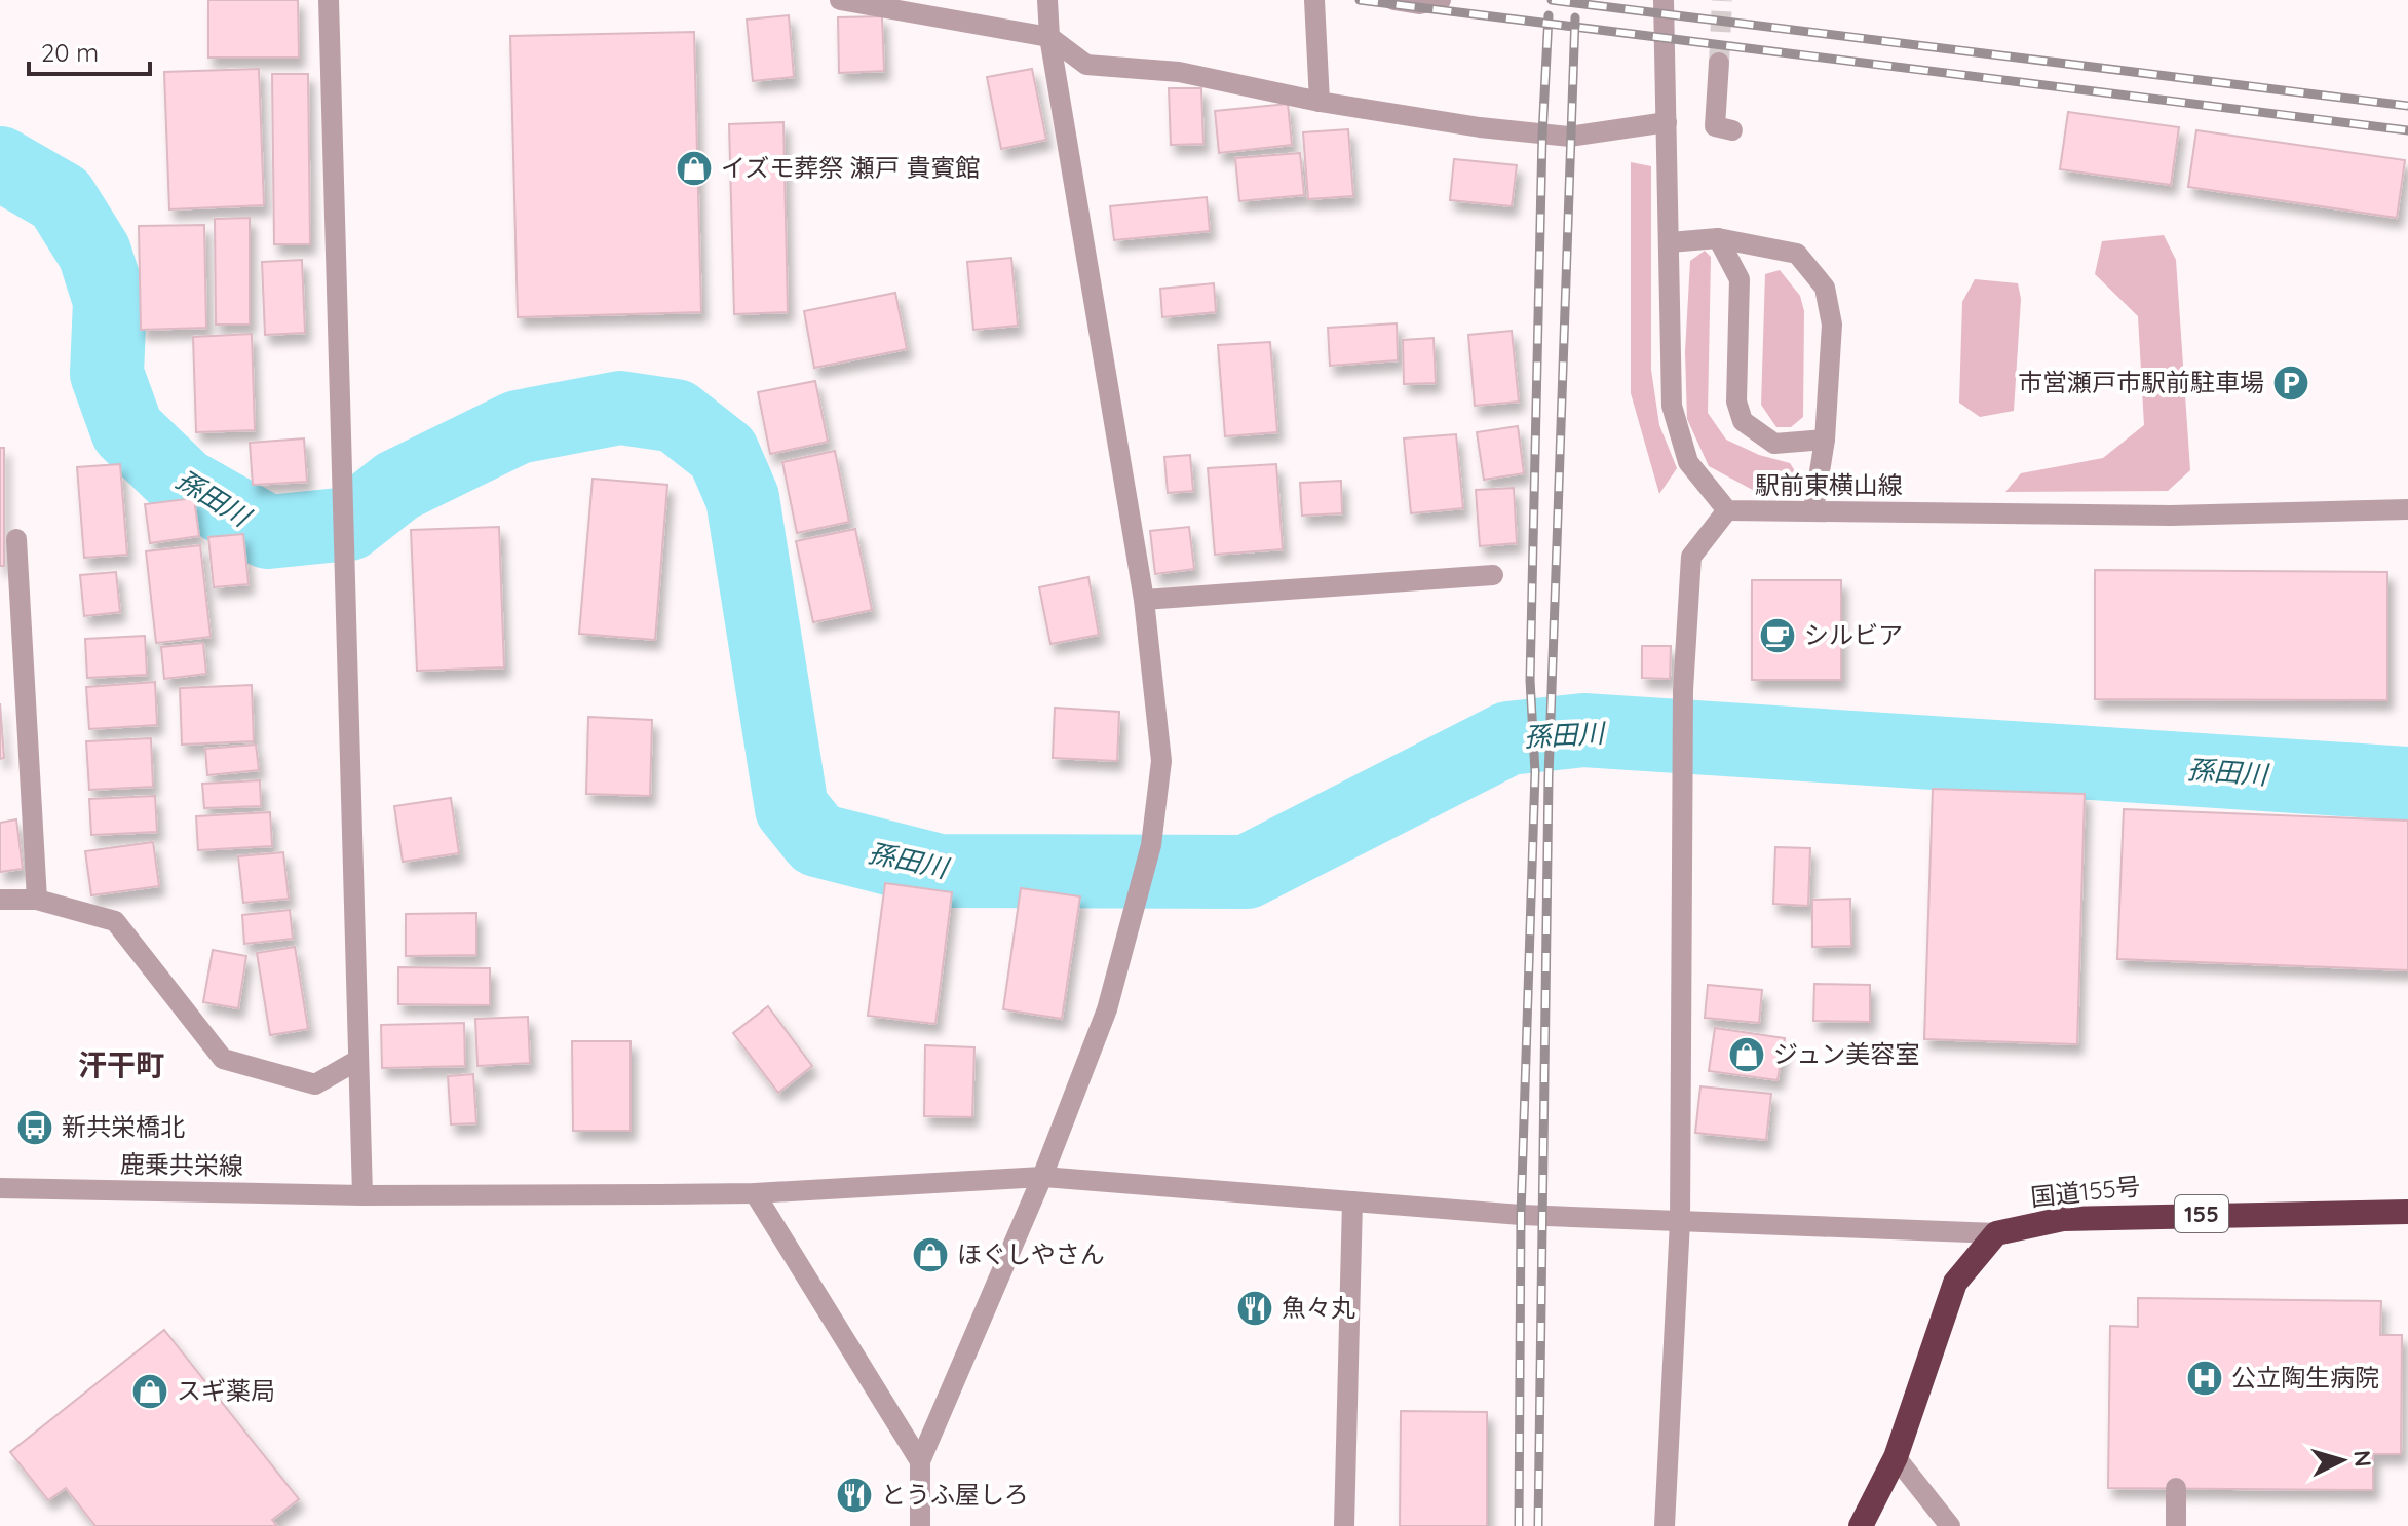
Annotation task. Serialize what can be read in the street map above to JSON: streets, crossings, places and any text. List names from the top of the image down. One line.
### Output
{"streets":{"highway":["国道155号","155"],"street":["駅前東横山線","鹿乗共栄線"]},"crossings":[["鹿乗共栄線","国道155号"]],"districts":["汗干町"],"water":["孫田川"],"places":{"shop":["イズモ葬祭 瀬戸 貴賓館","ジュン美容室","ほぐしやさん","スギ薬局"],"parking":["市営瀬戸市駅前駐車場"],"cafe":["シルビア"],"bus stop":["新共栄橋北"],"restaurant":["魚々丸","とうふ屋しろ"],"hospital":["公立陶生病院"]},"scale_bar":"20 m","north":"right"}
